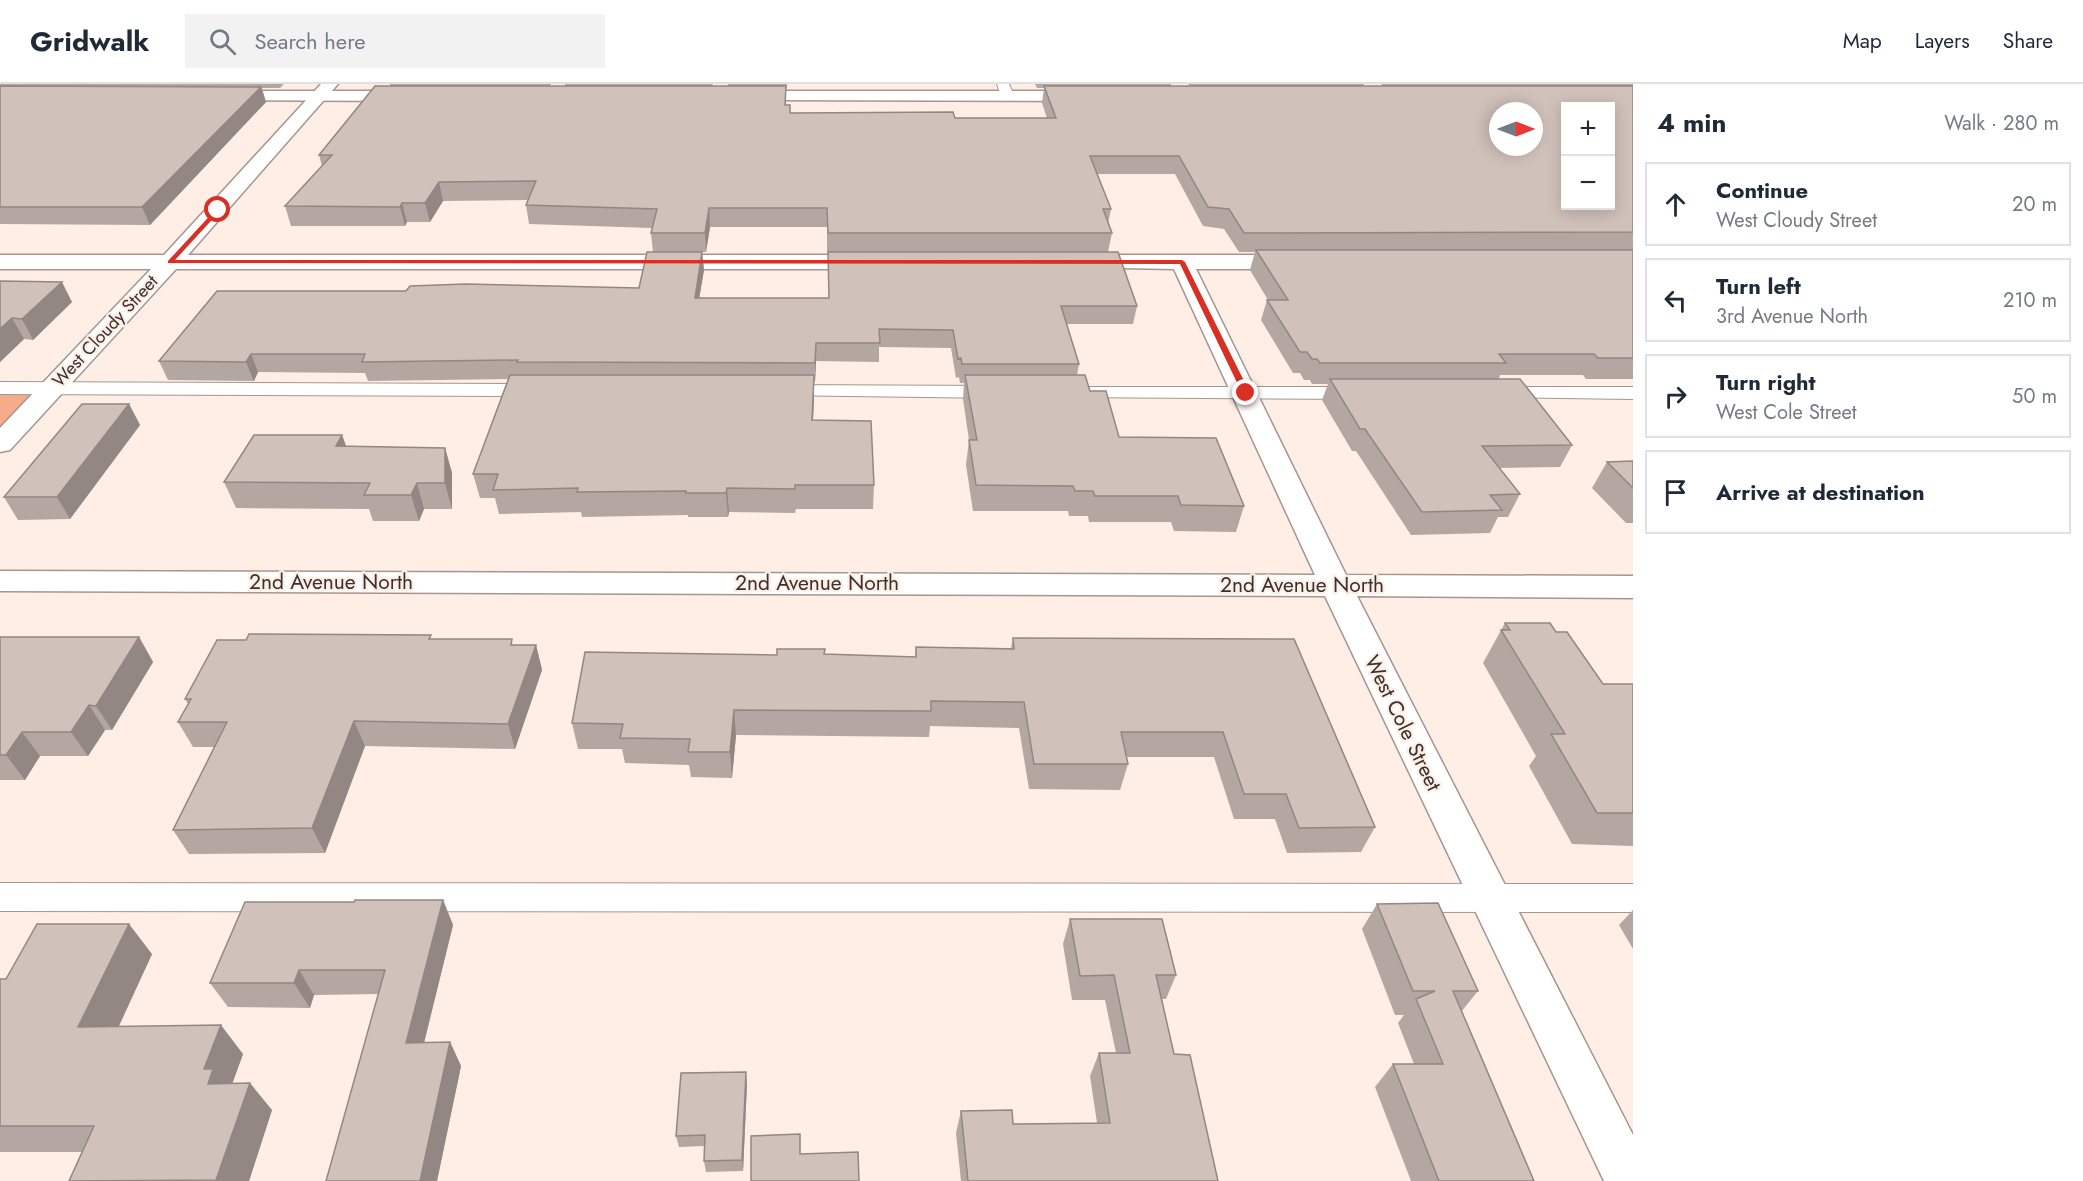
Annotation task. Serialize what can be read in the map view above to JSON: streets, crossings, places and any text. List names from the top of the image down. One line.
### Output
{"streets":{"street":["West Cloudy Street","2nd Avenue North","West Cole Street"]},"crossings":[["2nd Avenue North","West Cole Street"]],"north":"right","page":{"header":"Gridwalk","search":"Search here","nav":["Map","Layers","Share"],"heading":["4 min","Walk · 280 m"],"map_buttons":["+","−"],"list":[["Continue","West Cloudy Street","20 m"],["Turn left","3rd Avenue North","210 m"],["Turn right","West Cole Street","50 m"],"Arrive at destination"]}}
